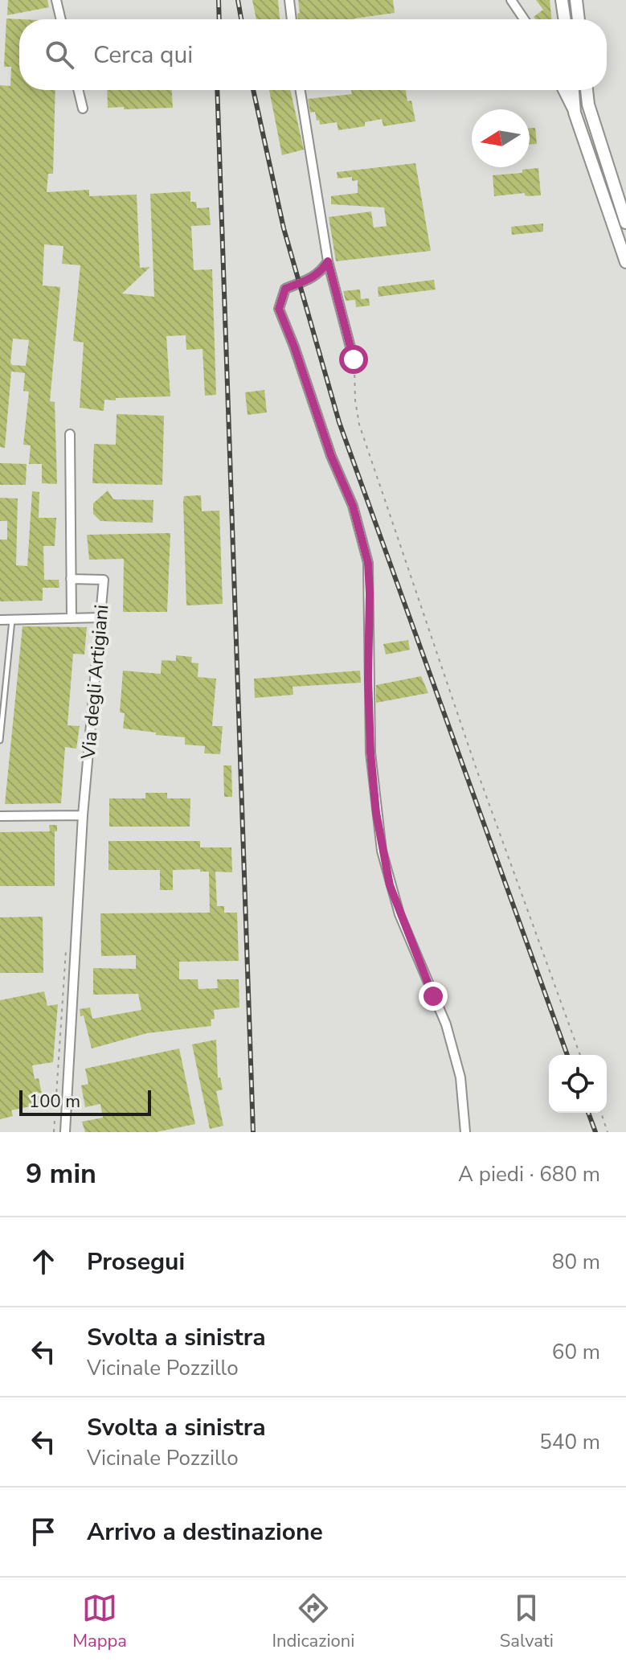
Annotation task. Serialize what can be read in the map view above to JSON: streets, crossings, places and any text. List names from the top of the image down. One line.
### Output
{"streets":{"street":["Via degli Artigiani"]},"scale_bar":"100 m","north":"left","page":{"search":"Cerca qui","scale":"100 m","heading":["9 min","A piedi · 680 m"],"list":[["Prosegui","80 m"],["Svolta a sinistra","Vicinale Pozzillo","60 m"],["Svolta a sinistra","Vicinale Pozzillo","540 m"],"Arrivo a destinazione"],"nav":["Mappa","Indicazioni","Salvati"]}}
